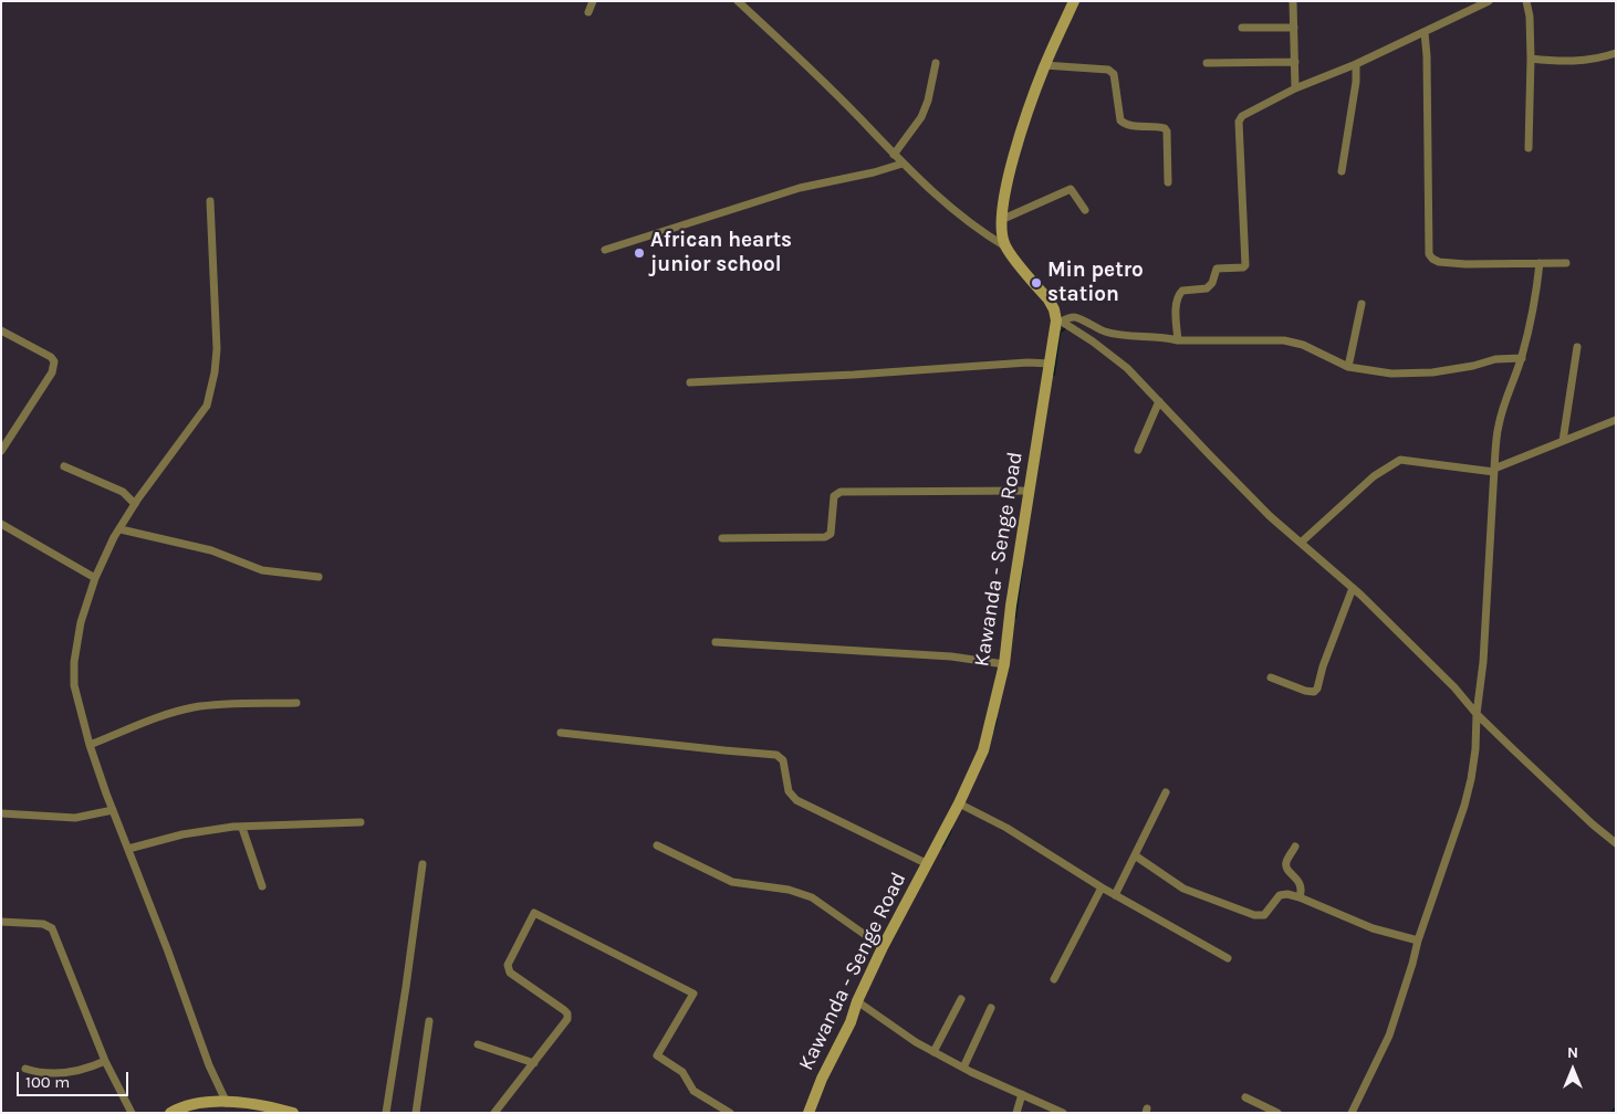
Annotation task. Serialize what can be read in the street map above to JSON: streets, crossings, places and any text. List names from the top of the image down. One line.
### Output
{"streets":{"street":["Kawanda - Senge Road"]},"places":["African hearts junior school","Min petro station"],"scale_bar":"100 m","north":"top"}
